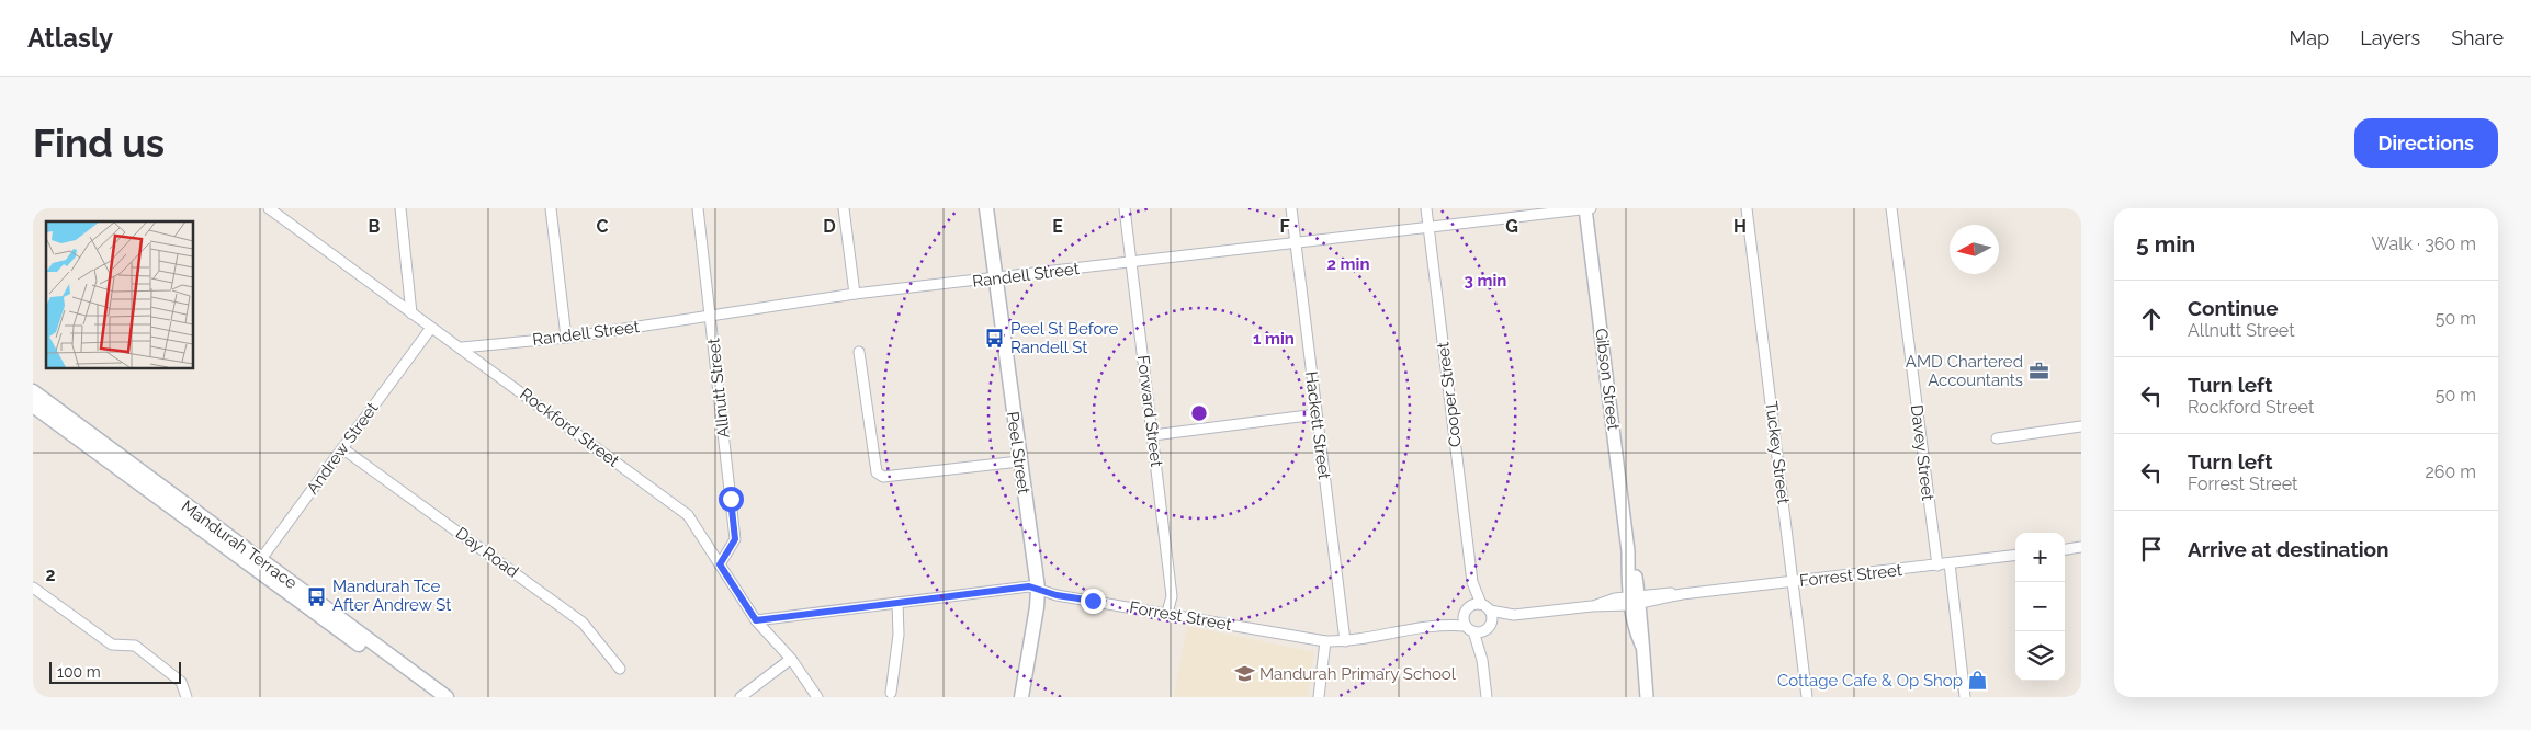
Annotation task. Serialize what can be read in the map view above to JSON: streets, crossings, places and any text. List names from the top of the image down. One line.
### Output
{"streets":{"main road":["Peel Street","Mandurah Terrace"],"street":["Randell Street","Gibson Street","Allnutt Street","Cooper Street","Forward Street","Hackett Street","Rockford Street","Andrew Street","Tuckey Street","Davey Street","Day Road","Forrest Street"]},"crossings":[["Randell Street","Gibson Street"],["Randell Street","Allnutt Street"],["Randell Street","Cooper Street"],["Randell Street","Forward Street"],["Randell Street","Hackett Street"],["Randell Street","Rockford Street"],["Randell Street","Peel Street"],["Gibson Street","Forrest Street"],["Allnutt Street","Rockford Street"],["Cooper Street","Forrest Street"],["Forward Street","Forrest Street"],["Hackett Street","Forrest Street"],["Rockford Street","Andrew Street"],["Rockford Street","Forrest Street"],["Andrew Street","Mandurah Terrace"],["Andrew Street","Day Road"],["Peel Street","Forrest Street"],["Tuckey Street","Forrest Street"],["Davey Street","Forrest Street"]],"places":{"bus stop":["Peel St Before Randell St","Mandurah Tce After Andrew St"],"office":["AMD Chartered Accountants"],"school or university":["Mandurah Primary School"],"shop":["Cottage Cafe & Op Shop"]},"scale_bar":"100 m","north":"left","page":{"header":"Atlasly","nav":["Map","Layers","Share"],"buttons":"Directions","title":"Find us","heading":["5 min","Walk · 360 m"],"list":[["Continue","Allnutt Street","50 m"],["Turn left","Rockford Street","50 m"],["Turn left","Forrest Street","260 m"],"Arrive at destination"],"map_buttons":["+","−"],"scale":"100 m"},"grid":{"columns":["B","C","D","E","F","G","H"],"rows":["2"]},"rings":["2 min","3 min","1 min"]}
